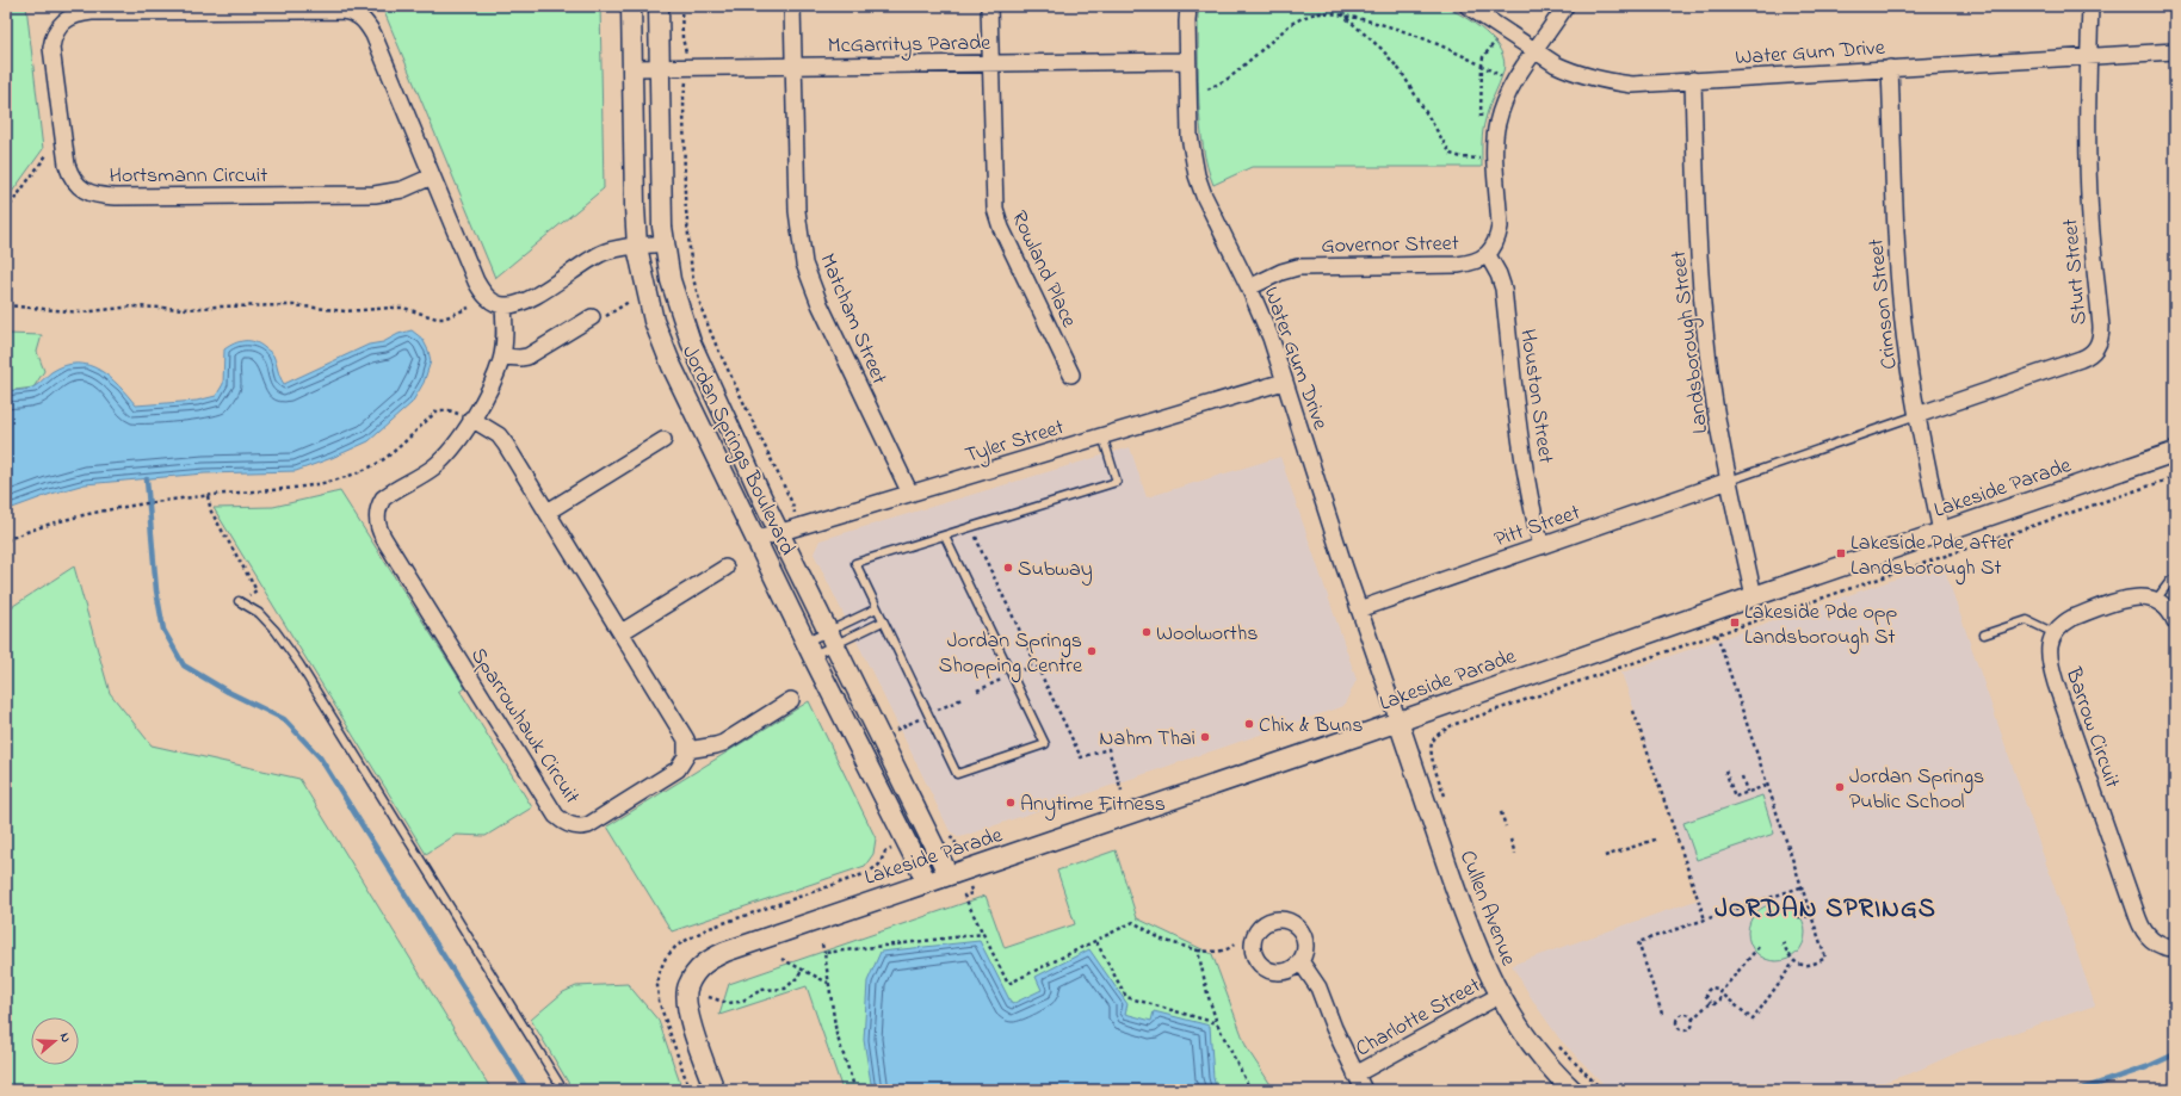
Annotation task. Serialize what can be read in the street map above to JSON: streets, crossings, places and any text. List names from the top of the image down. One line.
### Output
{"streets":{"street":["McGarritys Parade","Water Gum Drive","Hortsmann Circuit","Governor Street","Rowland Place","Sturt Street","Crimson Street","Matcham Street","Landsborough Street","Houston Street","Tyler Street","Jordan Springs Boulevard","Lakeside Parade","Pitt Street","Sparrowhawk Circuit","Barrow Circuit","Cullen Avenue","Charlotte Street"]},"crossings":[["McGarritys Parade","Water Gum Drive"],["McGarritys Parade","Rowland Place"],["McGarritys Parade","Matcham Street"],["McGarritys Parade","Jordan Springs Boulevard"],["Water Gum Drive","Governor Street"],["Water Gum Drive","Sturt Street"],["Water Gum Drive","Crimson Street"],["Water Gum Drive","Landsborough Street"],["Water Gum Drive","Tyler Street"],["Water Gum Drive","Lakeside Parade"],["Water Gum Drive","Pitt Street"],["Water Gum Drive","Cullen Avenue"],["Hortsmann Circuit","Sparrowhawk Circuit"],["Governor Street","Houston Street"],["Sturt Street","Crimson Street"],["Crimson Street","Lakeside Parade"],["Matcham Street","Tyler Street"],["Landsborough Street","Lakeside Parade"],["Landsborough Street","Pitt Street"],["Houston Street","Pitt Street"],["Tyler Street","Jordan Springs Boulevard"],["Jordan Springs Boulevard","Lakeside Parade"],["Lakeside Parade","Cullen Avenue"],["Cullen Avenue","Charlotte Street"]],"districts":["JORDAN SPRINGS"],"places":{"transit":["Lakeside Pde after Landsborough St","Lakeside Pde opp Landsborough St"],"other":["Subway","Woolworths","Jordan Springs Shopping Centre","Chix & Buns","Nahm Thai","Jordan Springs Public School","Anytime Fitness"]},"north":"right"}
